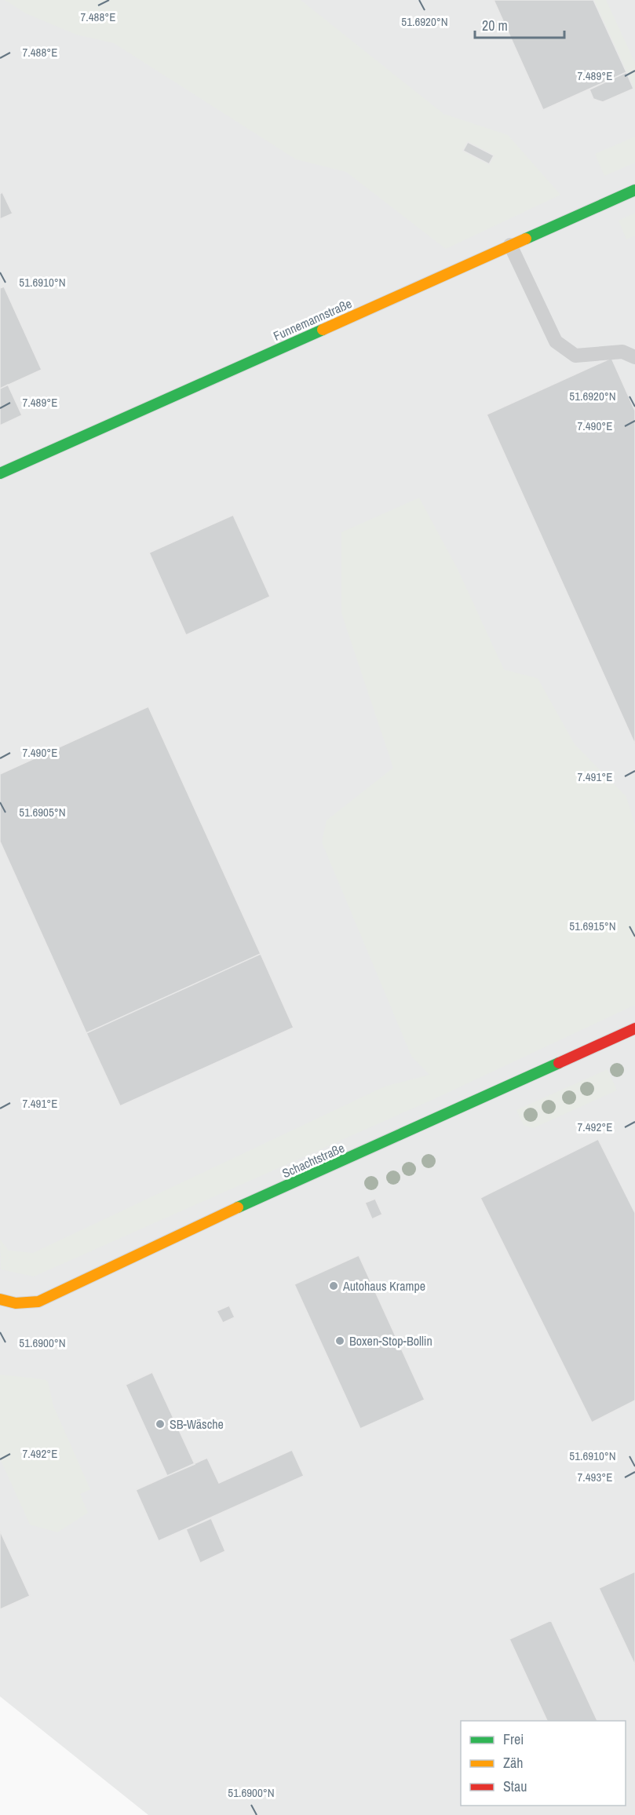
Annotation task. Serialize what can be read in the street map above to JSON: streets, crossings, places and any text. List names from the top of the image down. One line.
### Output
{"streets":{"street":["Funnemannstraße","Schachtstraße"]},"places":["Autohaus Krampe","Boxen-Stop-Bollin","SB-Wäsche"],"legend":["Frei","Zäh","Stau"],"scale_bar":"20 m","coordinates":["7.488°E","51.6920°N","7.489°E","51.6910°N","7.490°E","7.491°E","51.6905°N","51.6915°N","7.492°E","51.6900°N","7.493°E"]}
